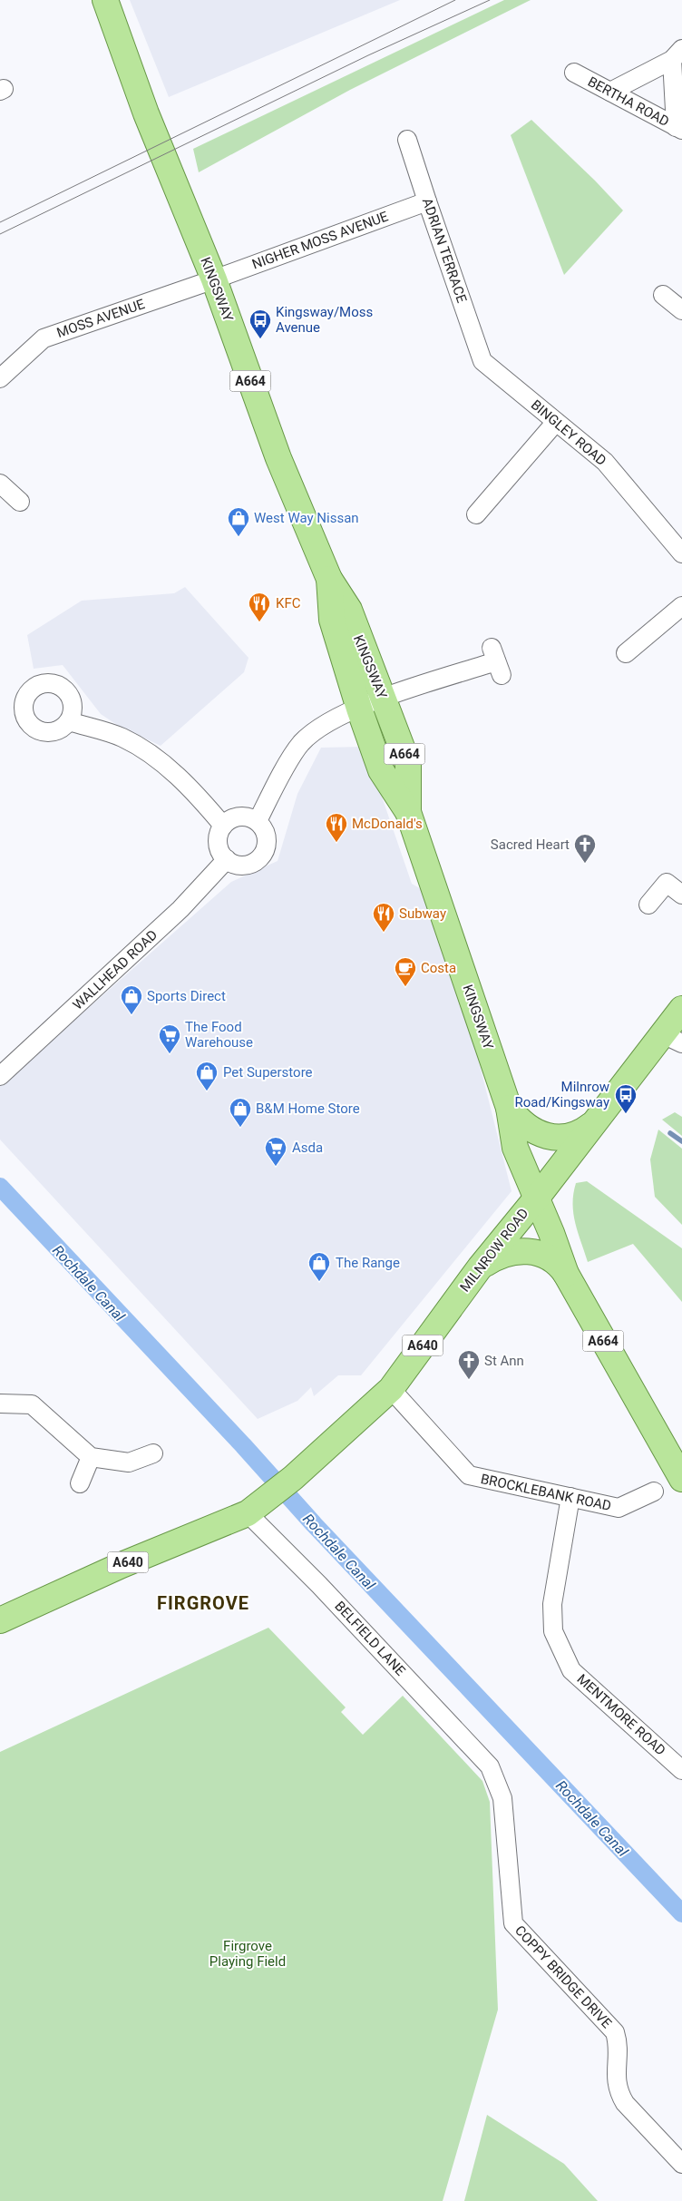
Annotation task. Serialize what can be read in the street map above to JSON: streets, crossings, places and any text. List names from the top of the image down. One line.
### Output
{"streets":{"main road":["KINGSWAY","A664","MILNROW ROAD","A640"],"street":["BERTHA ROAD","NIGHER MOSS AVENUE","ADRIAN TERRACE","MOSS AVENUE","BINGLEY ROAD","WALLHEAD ROAD","BROCKLEBANK ROAD","BELFIELD LANE","MENTMORE ROAD","COPPY BRIDGE DRIVE"]},"crossings":[["NIGHER MOSS AVENUE","ADRIAN TERRACE"],["NIGHER MOSS AVENUE","KINGSWAY"],["NIGHER MOSS AVENUE","MOSS AVENUE"],["ADRIAN TERRACE","BINGLEY ROAD"],["KINGSWAY","MOSS AVENUE"],["KINGSWAY","A664"],["KINGSWAY","MILNROW ROAD"],["A664","MILNROW ROAD"],["MILNROW ROAD","A640"],["MILNROW ROAD","BROCKLEBANK ROAD"],["MILNROW ROAD","BELFIELD LANE"],["A640","BELFIELD LANE"],["BROCKLEBANK ROAD","MENTMORE ROAD"],["BELFIELD LANE","COPPY BRIDGE DRIVE"]],"districts":["FIRGROVE"],"water":["Rochdale Canal"],"parks":["Firgrove Playing Field"],"places":{"bus stop":["Kingsway/Moss Avenue","Milnrow Road/Kingsway"],"shop":["West Way Nissan","Sports Direct","Pet Superstore","B&M Home Store","The Range"],"restaurant":["KFC","McDonald's","Subway"],"church":["Sacred Heart","St Ann"],"cafe":["Costa"],"supermarket":["The Food Warehouse","Asda"]}}
